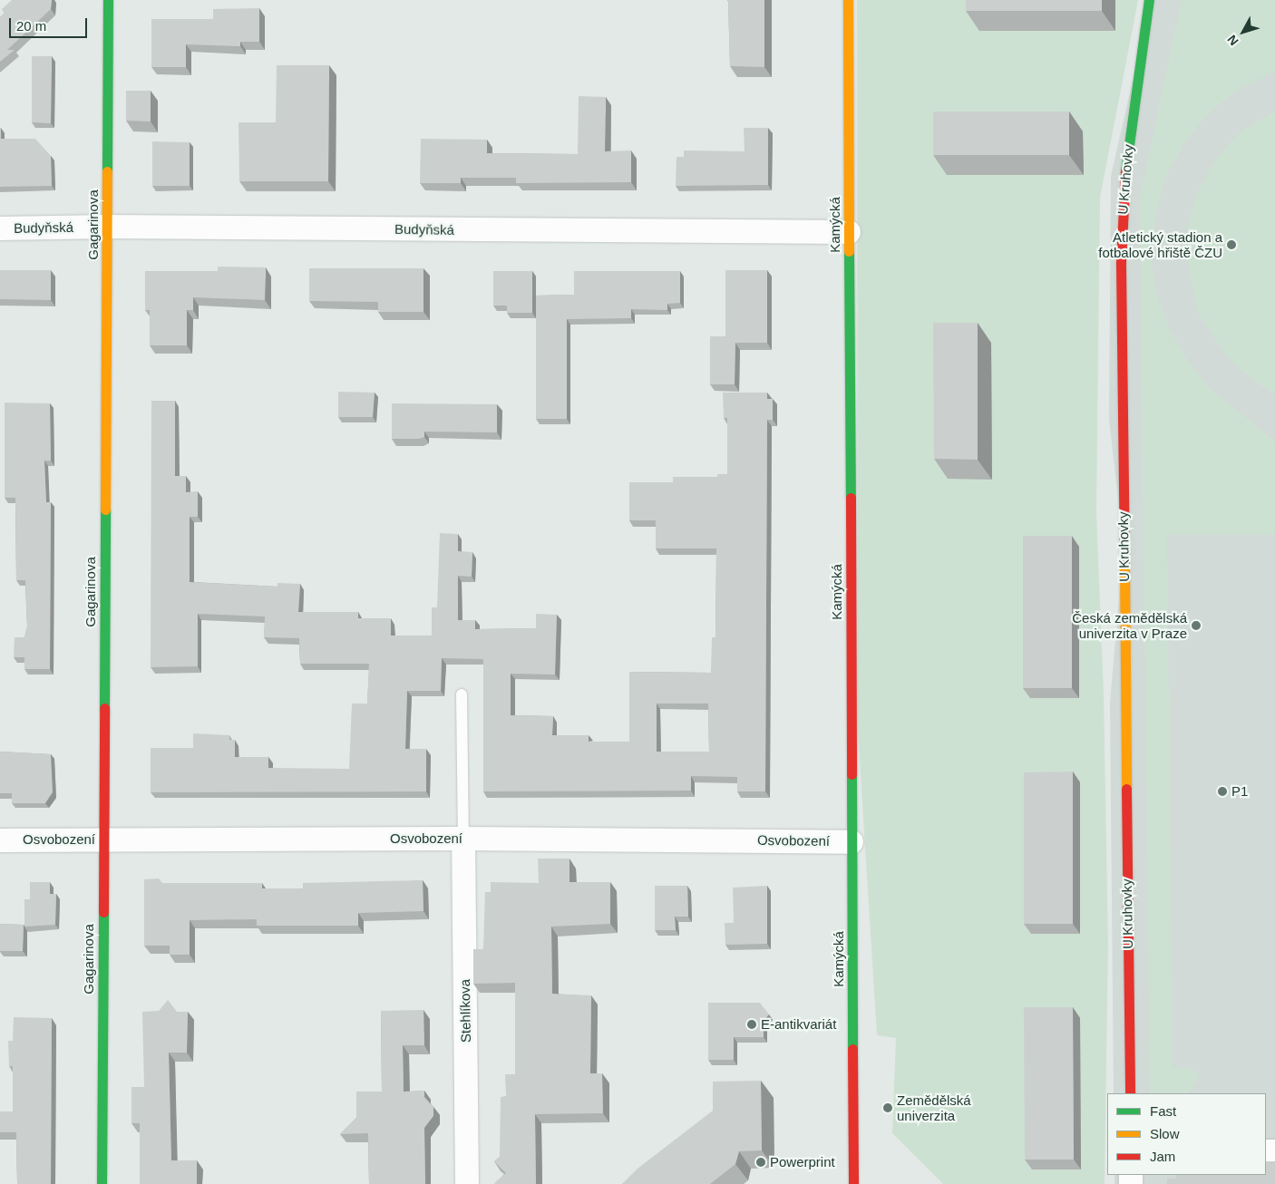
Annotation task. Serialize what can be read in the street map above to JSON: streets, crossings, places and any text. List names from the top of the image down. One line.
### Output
{"streets":{"street":["U Kruhovky","Gagarinova","Kamýcká","Budyňská","Osvobození","Stehlíkova"]},"crossings":[["Gagarinova","Budyňská"],["Gagarinova","Osvobození"],["Kamýcká","Budyňská"],["Kamýcká","Osvobození"],["Osvobození","Stehlíkova"]],"places":["Atletický stadion a fotbalové hřiště ČZU","Česká zemědělská univerzita v Praze","P1","E-antikvariát","Zemědělská univerzita","Powerprint"],"legend":["Fast","Slow","Jam"],"scale_bar":"20 m","north":"bottom left"}
